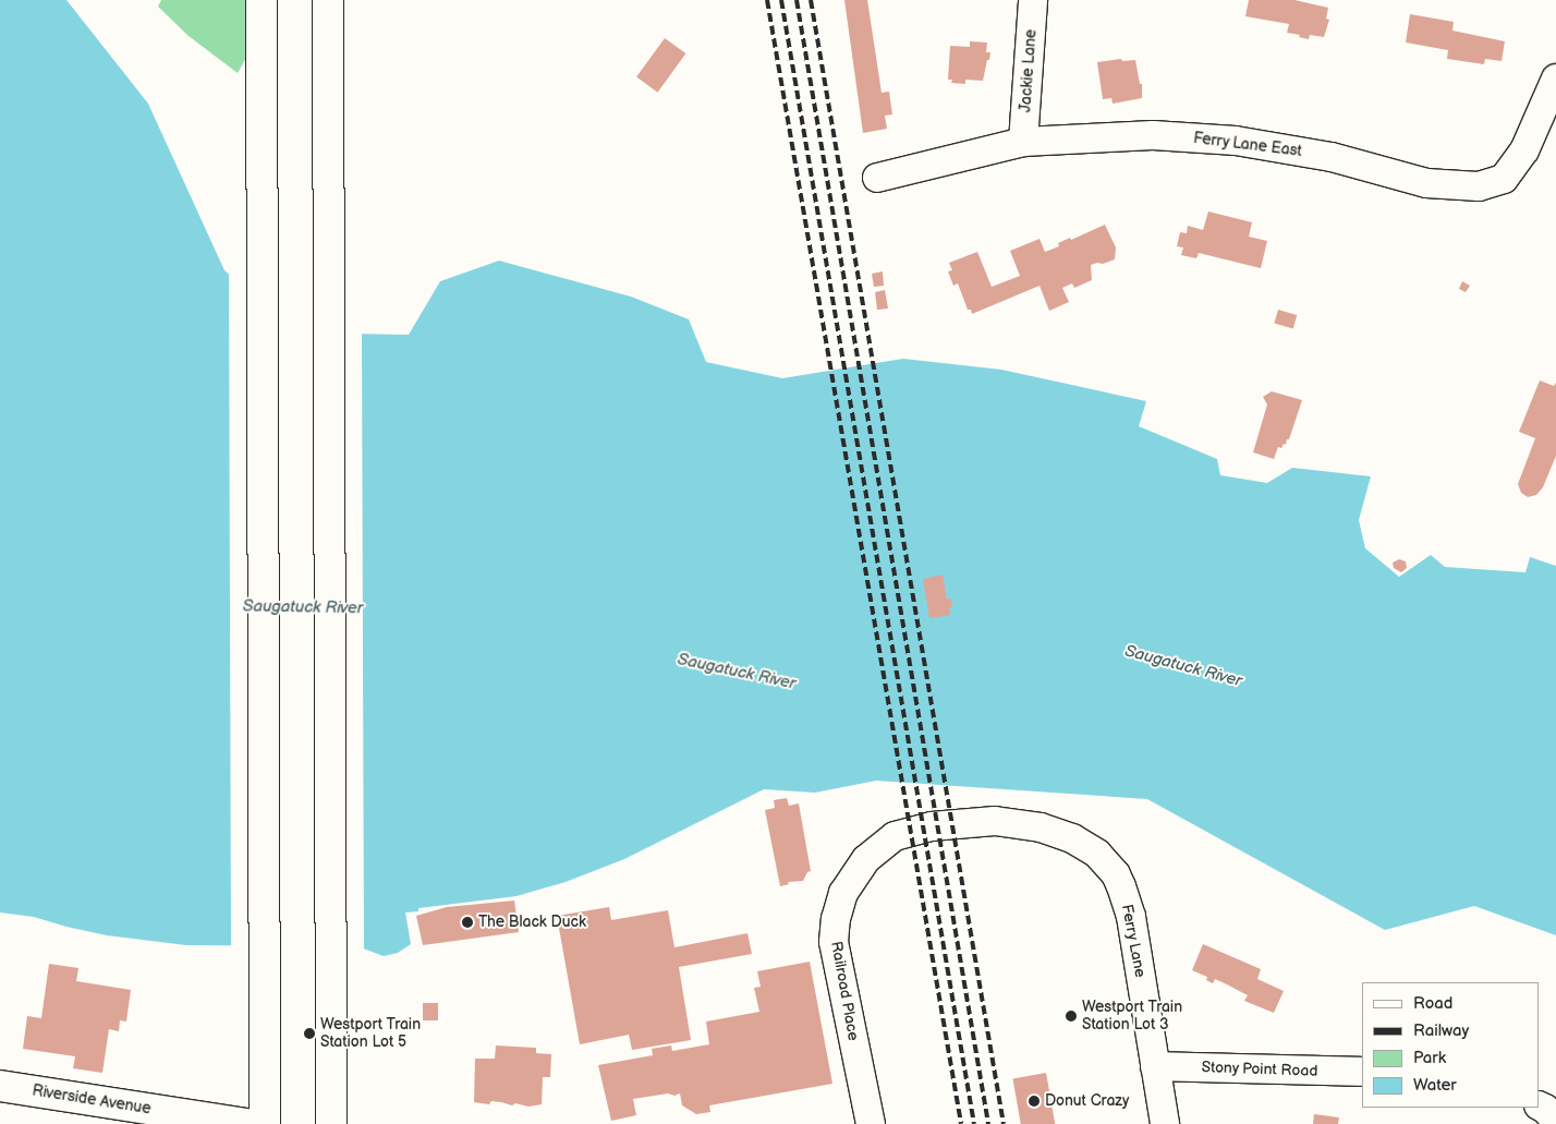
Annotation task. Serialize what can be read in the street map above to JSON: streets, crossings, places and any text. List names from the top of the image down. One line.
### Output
{"streets":{"main road":["Riverside Avenue"],"street":["Jackie Lane","Ferry Lane East","Ferry Lane","Railroad Place","Stony Point Road"]},"crossings":[["Jackie Lane","Ferry Lane East"],["Ferry Lane","Railroad Place"],["Ferry Lane","Stony Point Road"]],"water":["Saugatuck River"],"places":["The Black Duck","Westport Train Station Lot 3","Westport Train Station Lot 5","Donut Crazy"],"legend":["Road","Railway","Park","Water"]}
